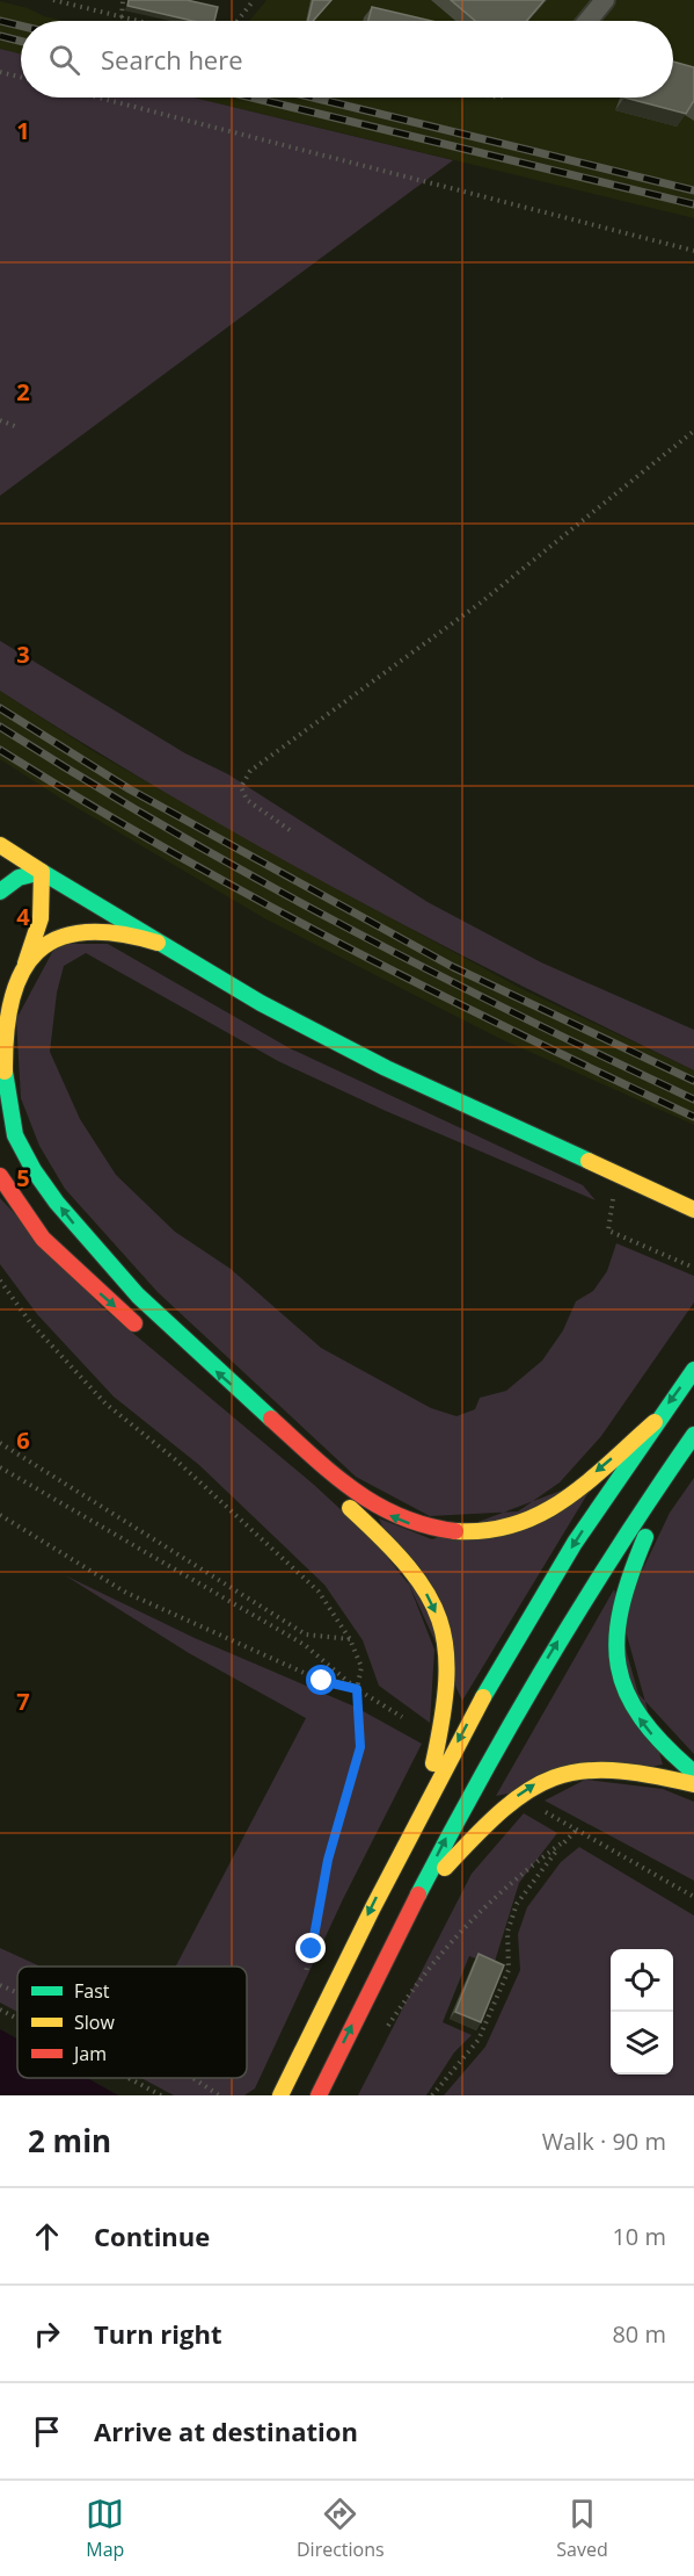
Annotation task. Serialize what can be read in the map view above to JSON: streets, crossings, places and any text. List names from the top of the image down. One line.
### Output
{"legend":["Fast","Slow","Jam"],"page":{"search":"Search here","heading":["2 min","Walk · 90 m"],"list":[["Continue","10 m"],["Turn right","80 m"],"Arrive at destination"],"nav":["Map","Directions","Saved"]},"grid":{"rows":["1","2","3","4","5","6","7"]}}
